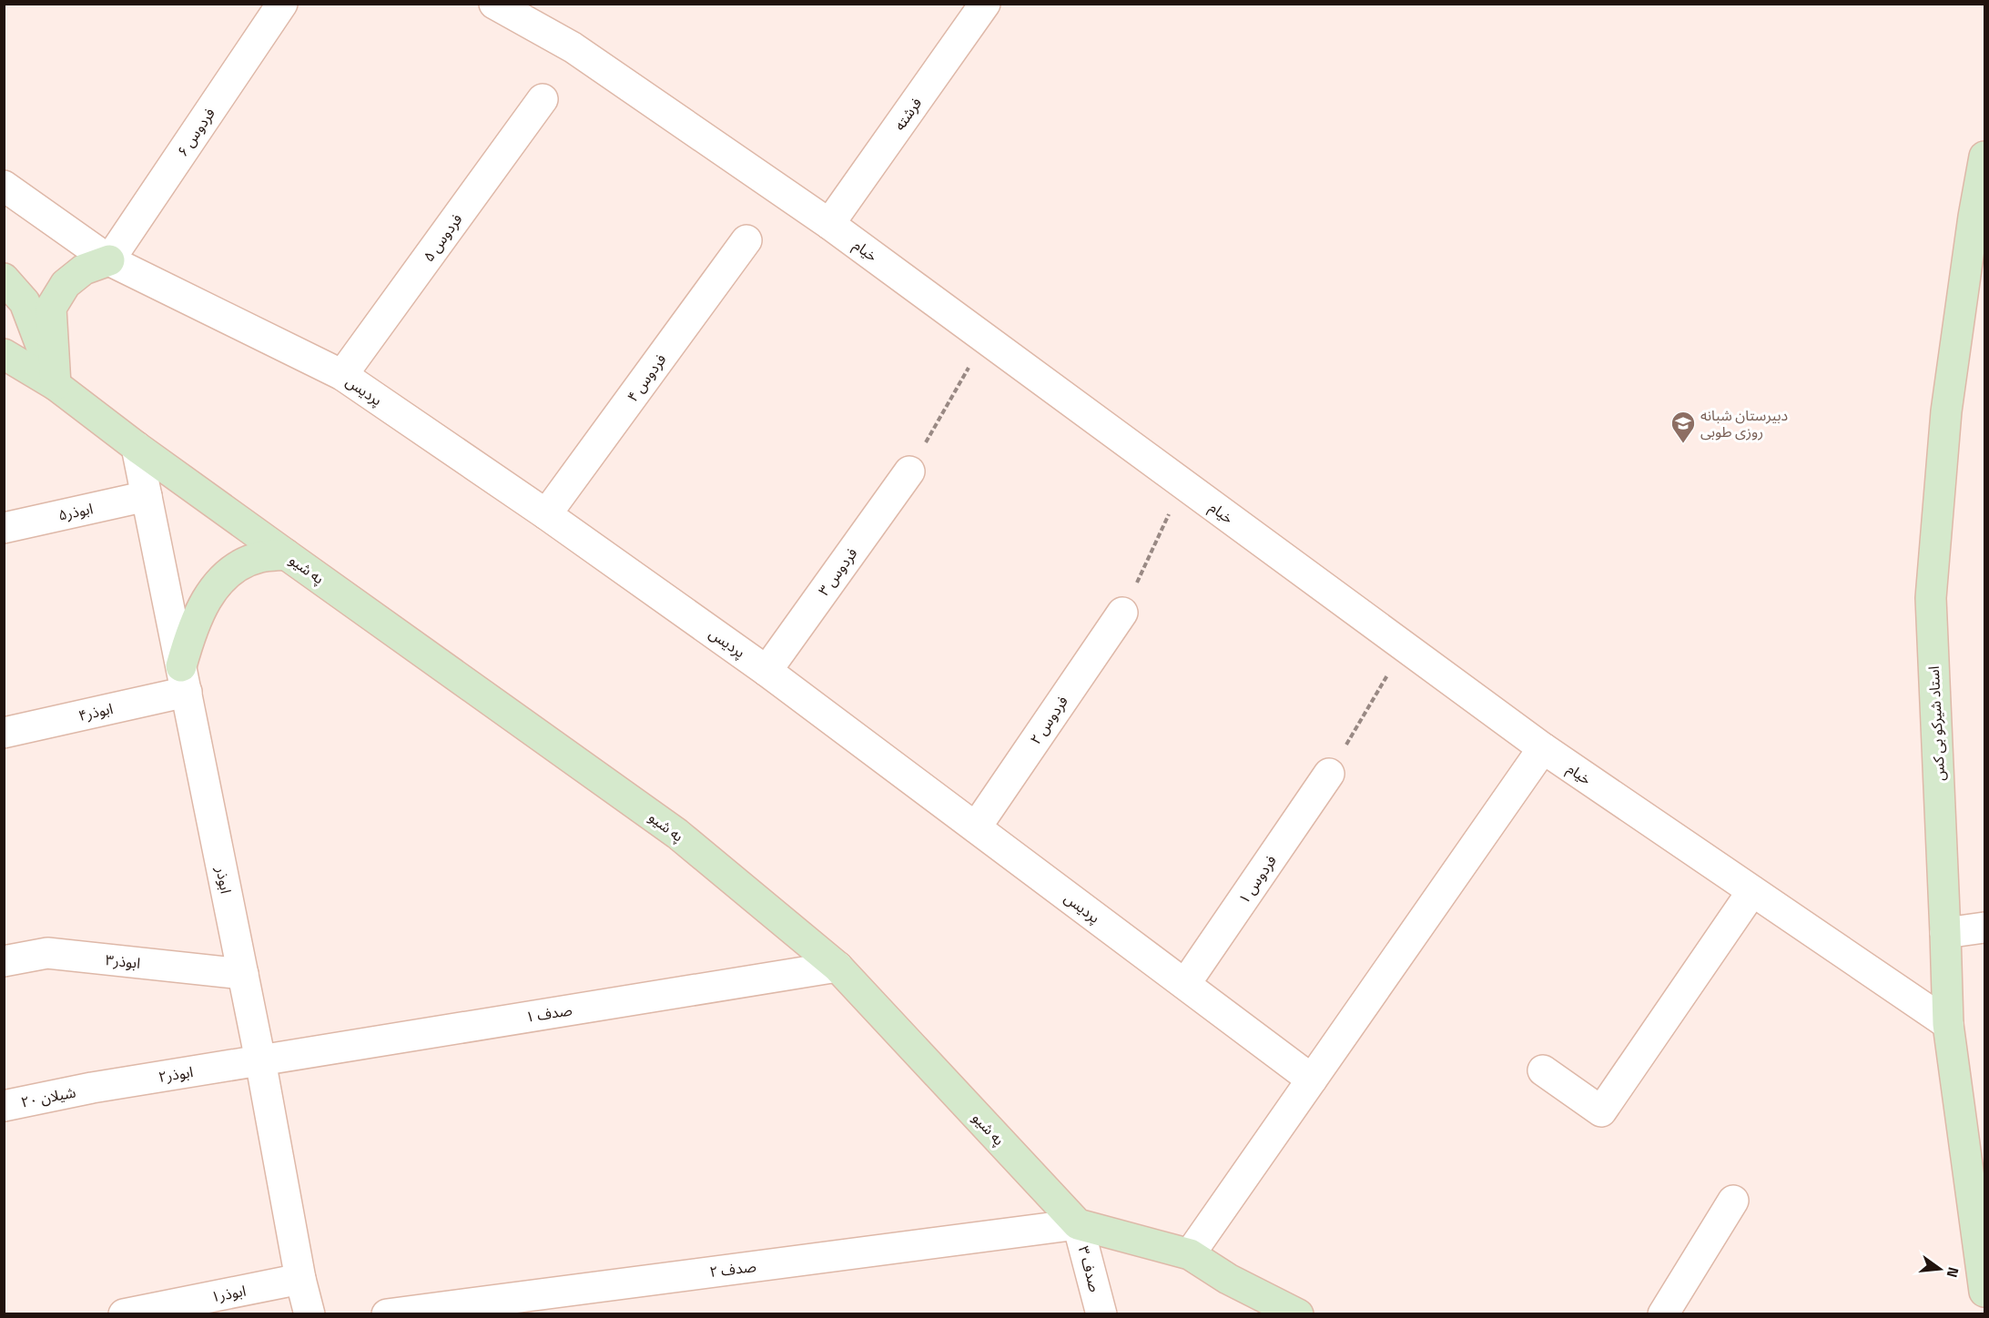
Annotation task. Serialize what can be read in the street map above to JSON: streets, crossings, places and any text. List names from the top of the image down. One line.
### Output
{"streets":{"street":["فرشته","فردوس ۶","فردوس ۵","خیام","فردوس ۴","پردیس","ابوذر۵","په شیو","فردوس ۳","ابوذر۴","فردوس ۲","استاد شیرکو بی کس","فردوس ۱","ابوذر","ابوذر۳","صدف ۱","ابوذر۲","شیلان ۲۰","صدف ۲","صدف ۳","ابوذر۱"]},"crossings":[["فرشته","خیام"],["فردوس ۶","پردیس"],["فردوس ۵","پردیس"],["خیام","استاد شیرکو بی کس"],["فردوس ۴","پردیس"],["پردیس","فردوس ۳"],["پردیس","فردوس ۲"],["پردیس","فردوس ۱"],["ابوذر۵","ابوذر"],["په شیو","ابوذر"],["په شیو","صدف ۱"],["په شیو","صدف ۲"],["په شیو","صدف ۳"],["ابوذر۴","ابوذر"],["ابوذر","ابوذر۳"],["ابوذر","صدف ۱"],["ابوذر","ابوذر۲"],["ابوذر","ابوذر۱"],["صدف ۱","ابوذر۲"],["ابوذر۲","شیلان ۲۰"],["صدف ۲","صدف ۳"]],"places":{"school or university":["دبیرستان شبانه روزی طوبی"]},"north":"right"}
